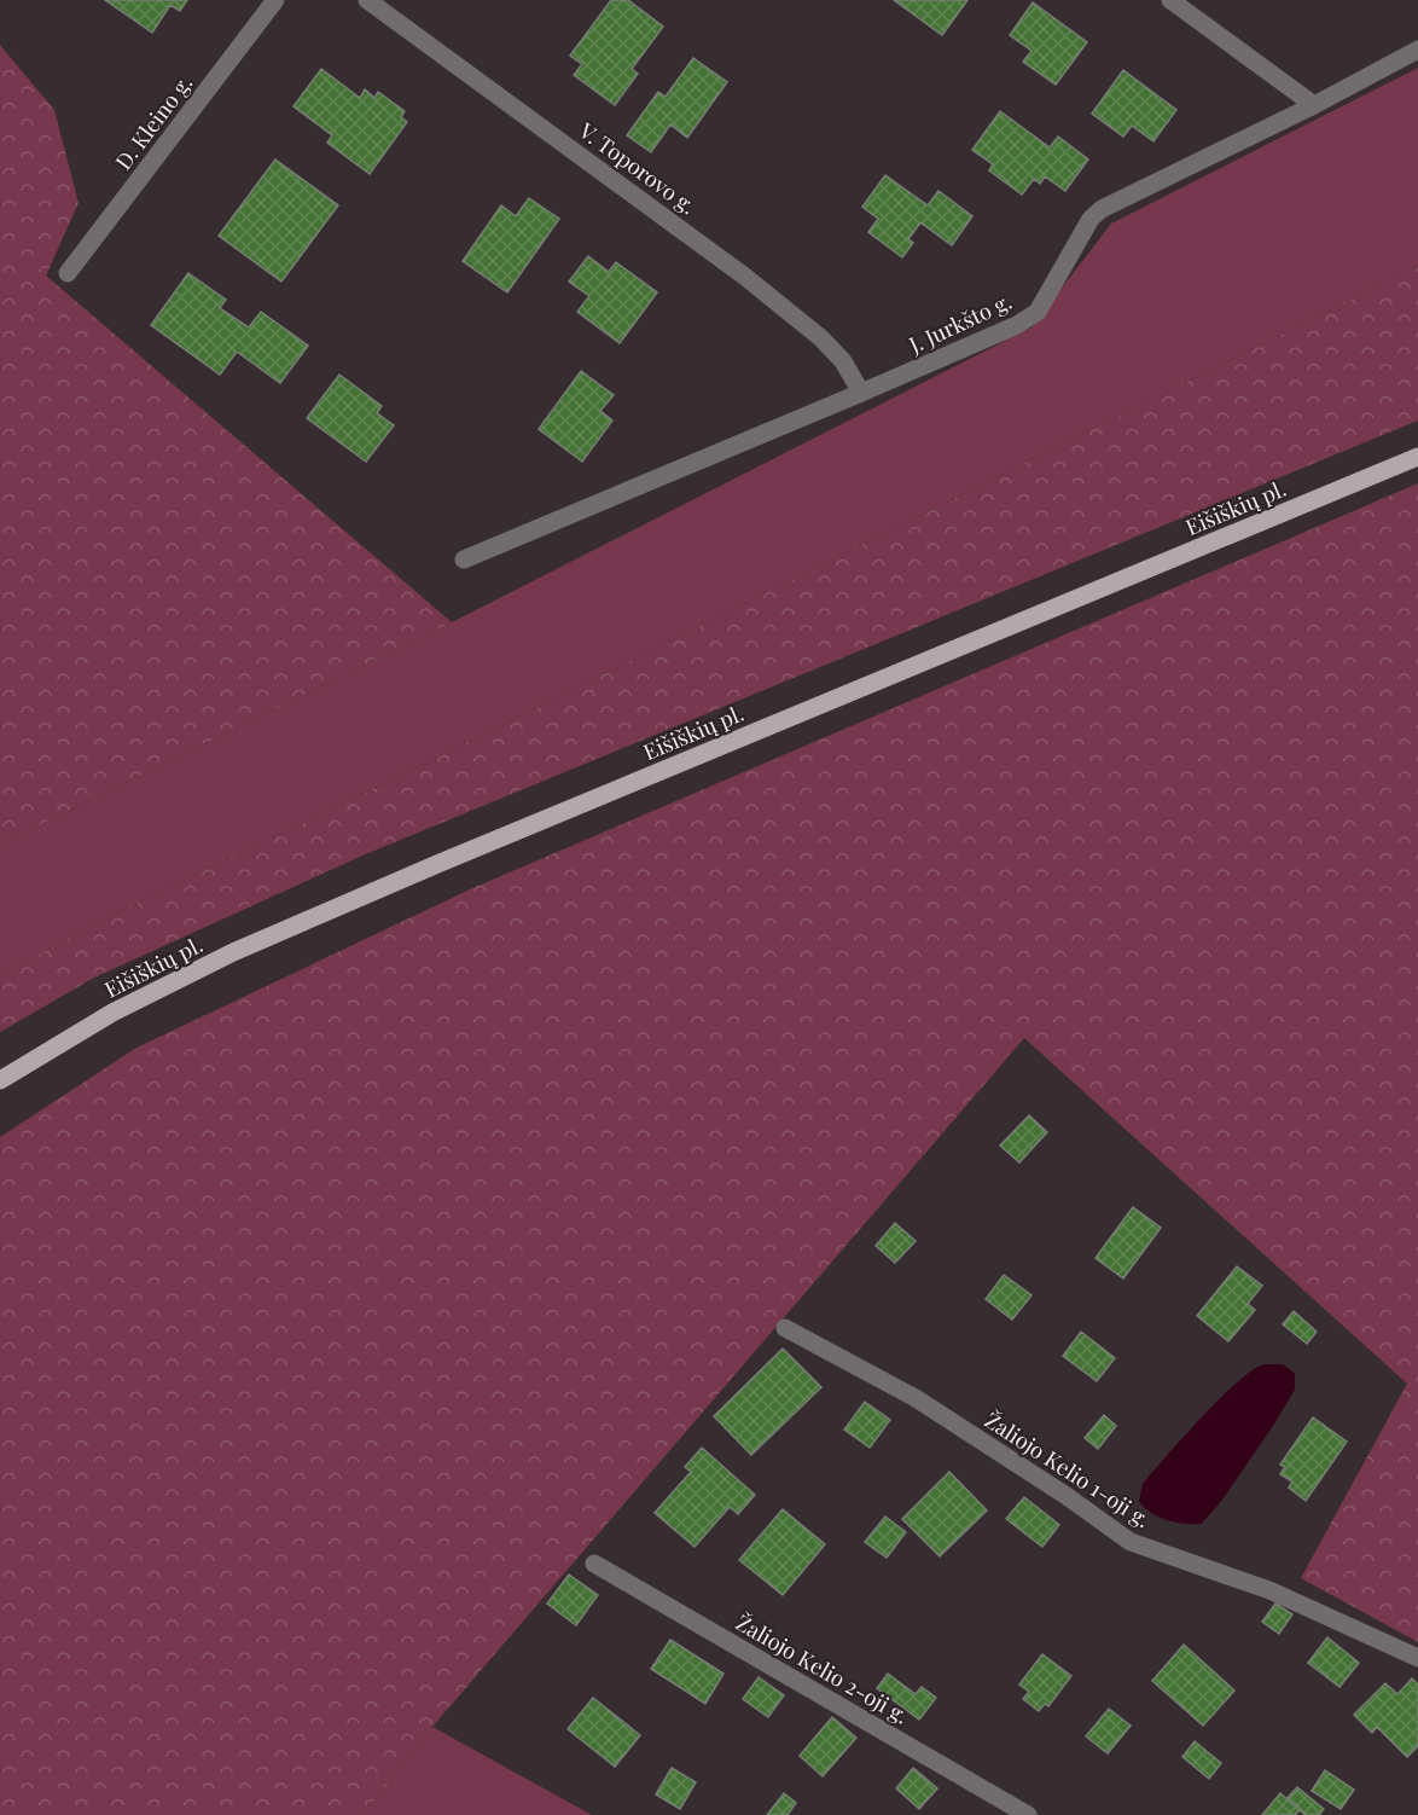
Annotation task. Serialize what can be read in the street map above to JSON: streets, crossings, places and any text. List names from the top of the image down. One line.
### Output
{"streets":{"main road":["Eišiškių pl."],"street":["D. Kleino g.","V. Toporovo g.","J. Jurkšto g.","Žaliojo Kelio 1-oji g.","Žaliojo Kelio 2-oji g."]},"crossings":[["V. Toporovo g.","J. Jurkšto g."]]}
